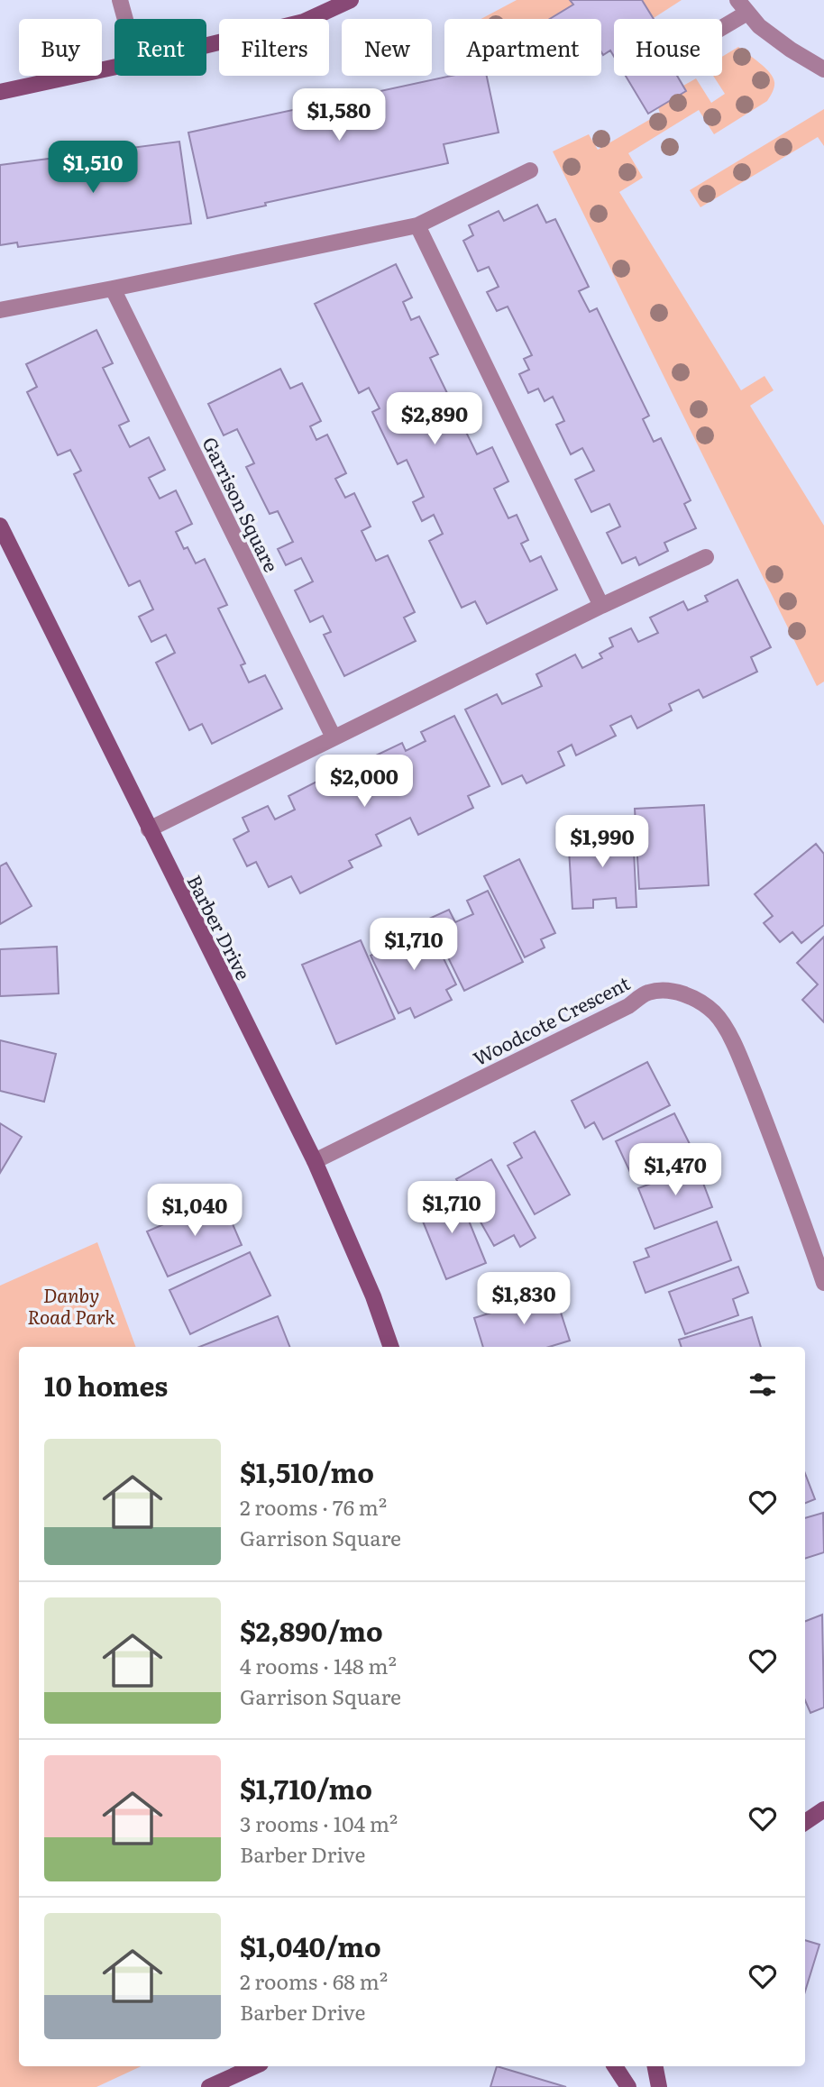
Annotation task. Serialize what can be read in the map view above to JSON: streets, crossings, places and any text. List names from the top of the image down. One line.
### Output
{"streets":{"street":["Garrison Square","Barber Drive","Woodcote Crescent"]},"crossings":[["Barber Drive","Woodcote Crescent"]],"parks":["Danby Road Park"],"page":{"chip":["Buy","Rent","Filters","New","Apartment","House"],"price":["$1,580","$1,510","$2,890","$2,000","$1,990","$1,710","$1,470","$1,710","$1,040","$1,830"],"heading":"10 homes","list":[{"name":"$1,510/mo","note":"2 rooms · 76 m² · Garrison Square"},{"name":"$2,890/mo","note":"4 rooms · 148 m² · Garrison Square"},{"name":"$1,710/mo","note":"3 rooms · 104 m² · Barber Drive"},{"name":"$1,040/mo","note":"2 rooms · 68 m² · Barber Drive"}]}}
